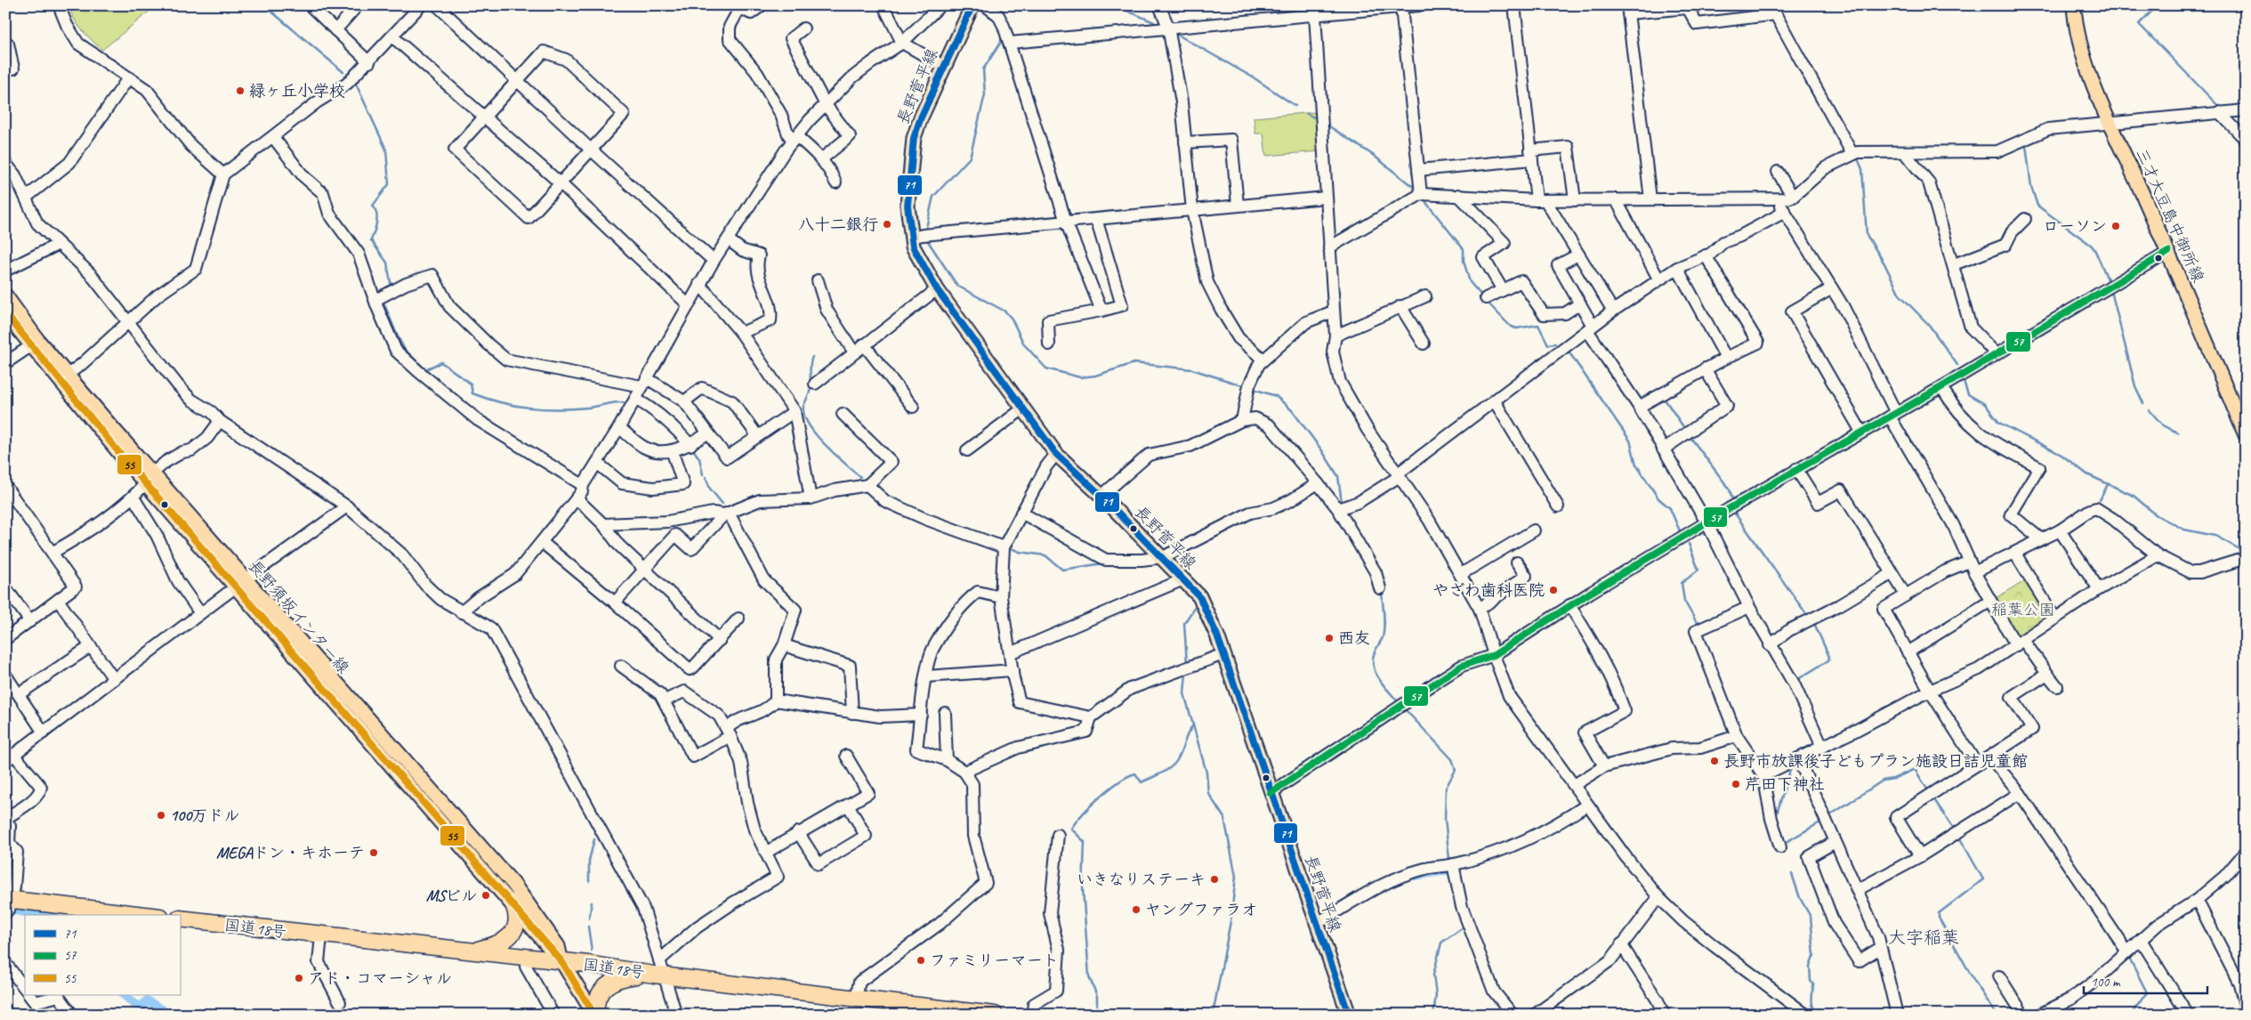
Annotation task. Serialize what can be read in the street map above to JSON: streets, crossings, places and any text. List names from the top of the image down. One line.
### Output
{"streets":{"highway":["国道18号"],"main road":["長野菅平線","三才大豆島中御所線","長野須坂インター線"]},"crossings":[["長野須坂インター線","国道18号"]],"districts":["大字稲葉"],"parks":["稲葉公園"],"places":["緑ヶ丘小学校","八十二銀行","ローソン","やざわ歯科医院","西友","長野市放課後子どもプラン施設日詰児童館","芹田下神社","100万ドル","MEGAドン・キホーテ","いきなりステーキ","MSビル","ヤングファラオ","ファミリーマート","アド・コマーシャル"],"lines":["transit line 71","transit line 57","transit line 55"],"legend":["71","57","55"],"scale_bar":"100 m"}
